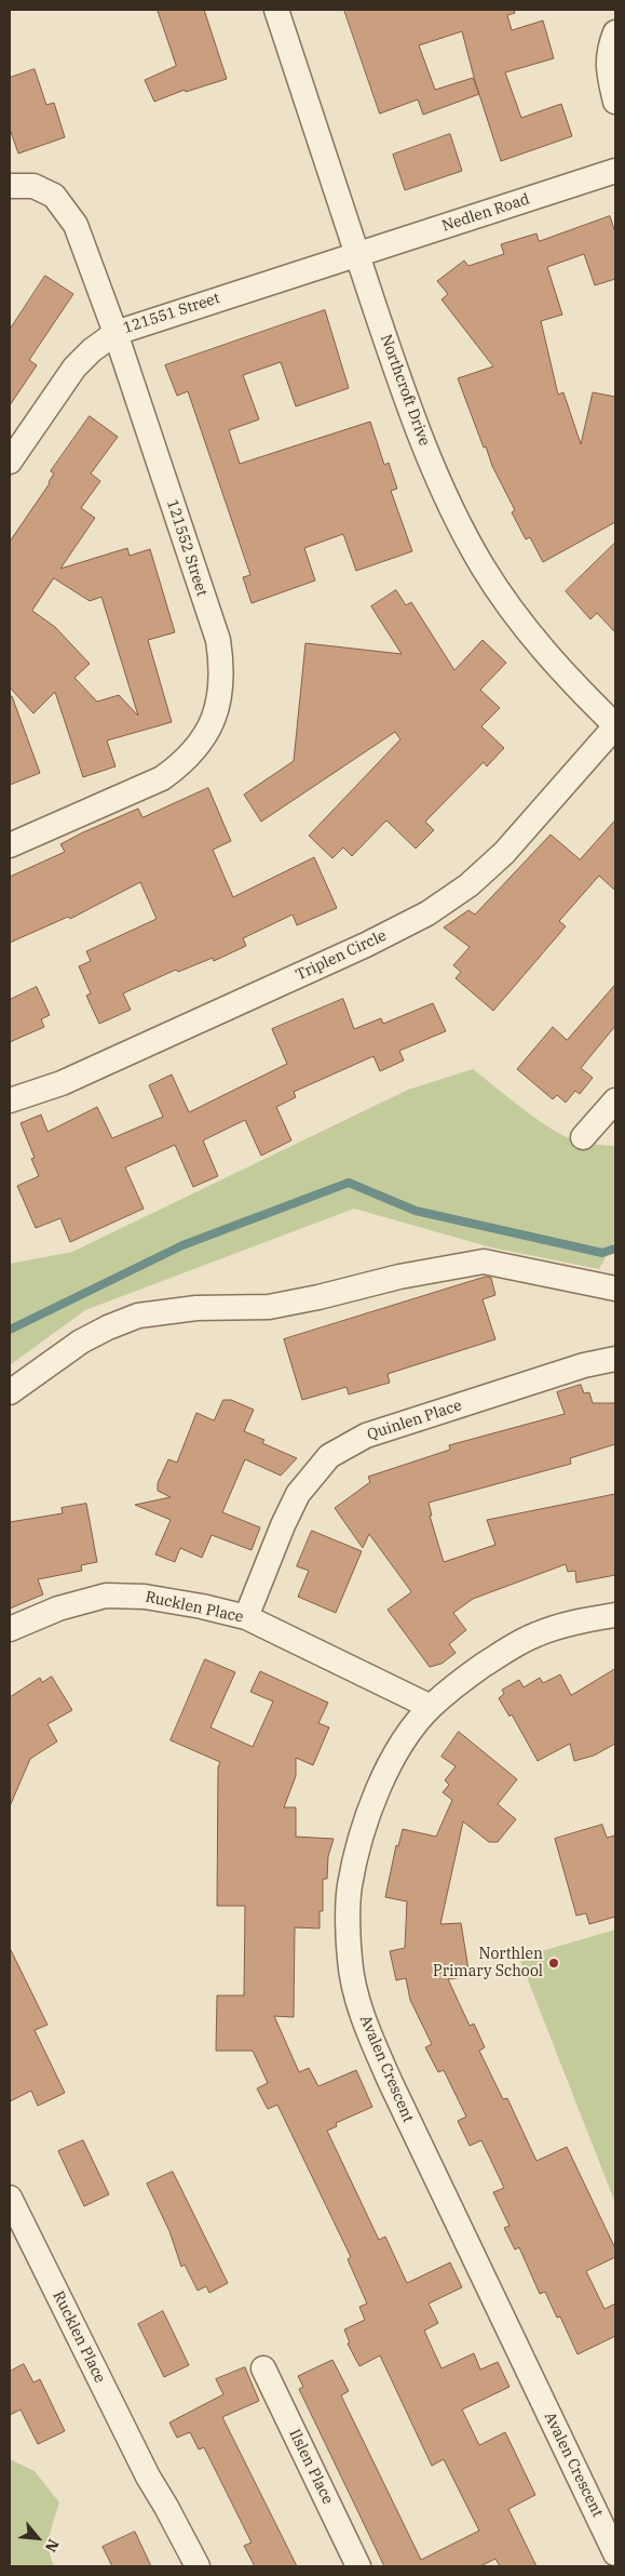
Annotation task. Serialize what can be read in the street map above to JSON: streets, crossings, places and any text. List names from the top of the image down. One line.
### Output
{"streets":{"street":["Nedlen Road","121551 Street","Northcroft Drive","121552 Street","Triplen Circle","Quinlen Place","Rucklen Place","Avalen Crescent","Ilslen Place"]},"crossings":[["Nedlen Road","121551 Street"],["Nedlen Road","Northcroft Drive"],["121551 Street","Northcroft Drive"],["121551 Street","121552 Street"],["Northcroft Drive","Triplen Circle"],["Quinlen Place","Rucklen Place"],["Rucklen Place","Avalen Crescent"]],"places":["Northlen Primary School"],"north":"bottom right"}
